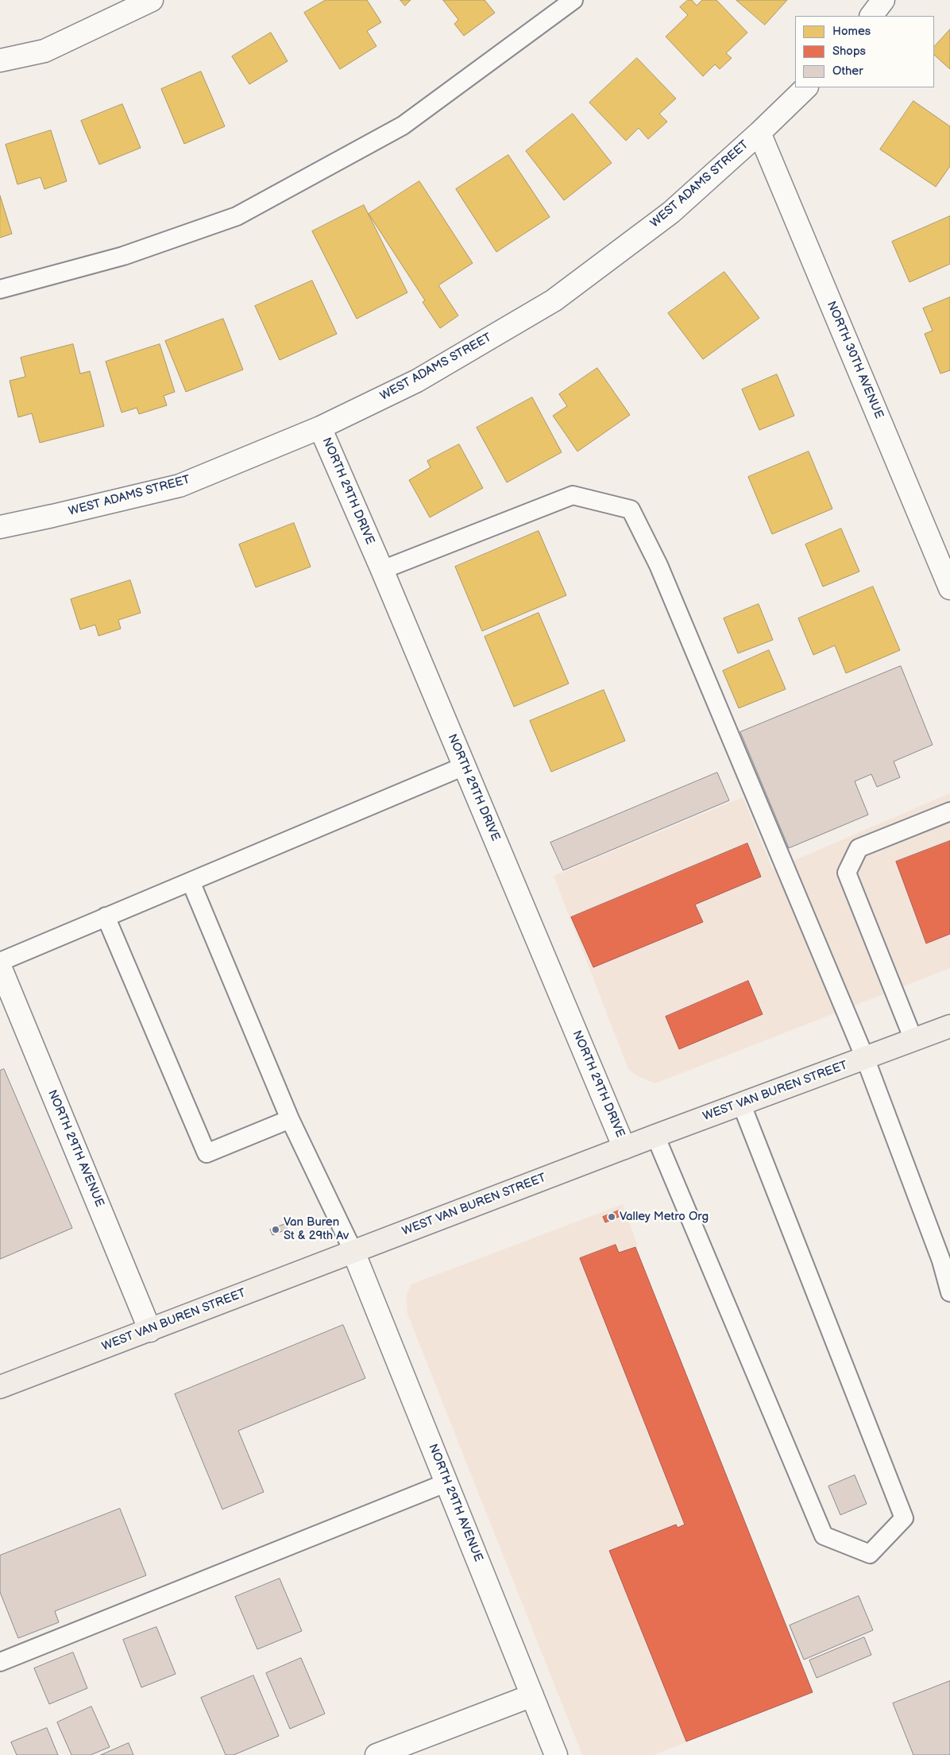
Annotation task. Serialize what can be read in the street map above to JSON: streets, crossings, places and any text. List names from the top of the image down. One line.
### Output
{"streets":{"main road":["WEST VAN BUREN STREET"],"street":["WEST ADAMS STREET","NORTH 30TH AVENUE","NORTH 29TH DRIVE","NORTH 29TH AVENUE"]},"crossings":[["WEST ADAMS STREET","NORTH 30TH AVENUE"],["WEST ADAMS STREET","NORTH 29TH DRIVE"],["NORTH 29TH DRIVE","WEST VAN BUREN STREET"],["WEST VAN BUREN STREET","NORTH 29TH AVENUE"]],"places":["Valley Metro Org","Van Buren St & 29th Av"],"legend":["Homes","Shops","Other"]}
